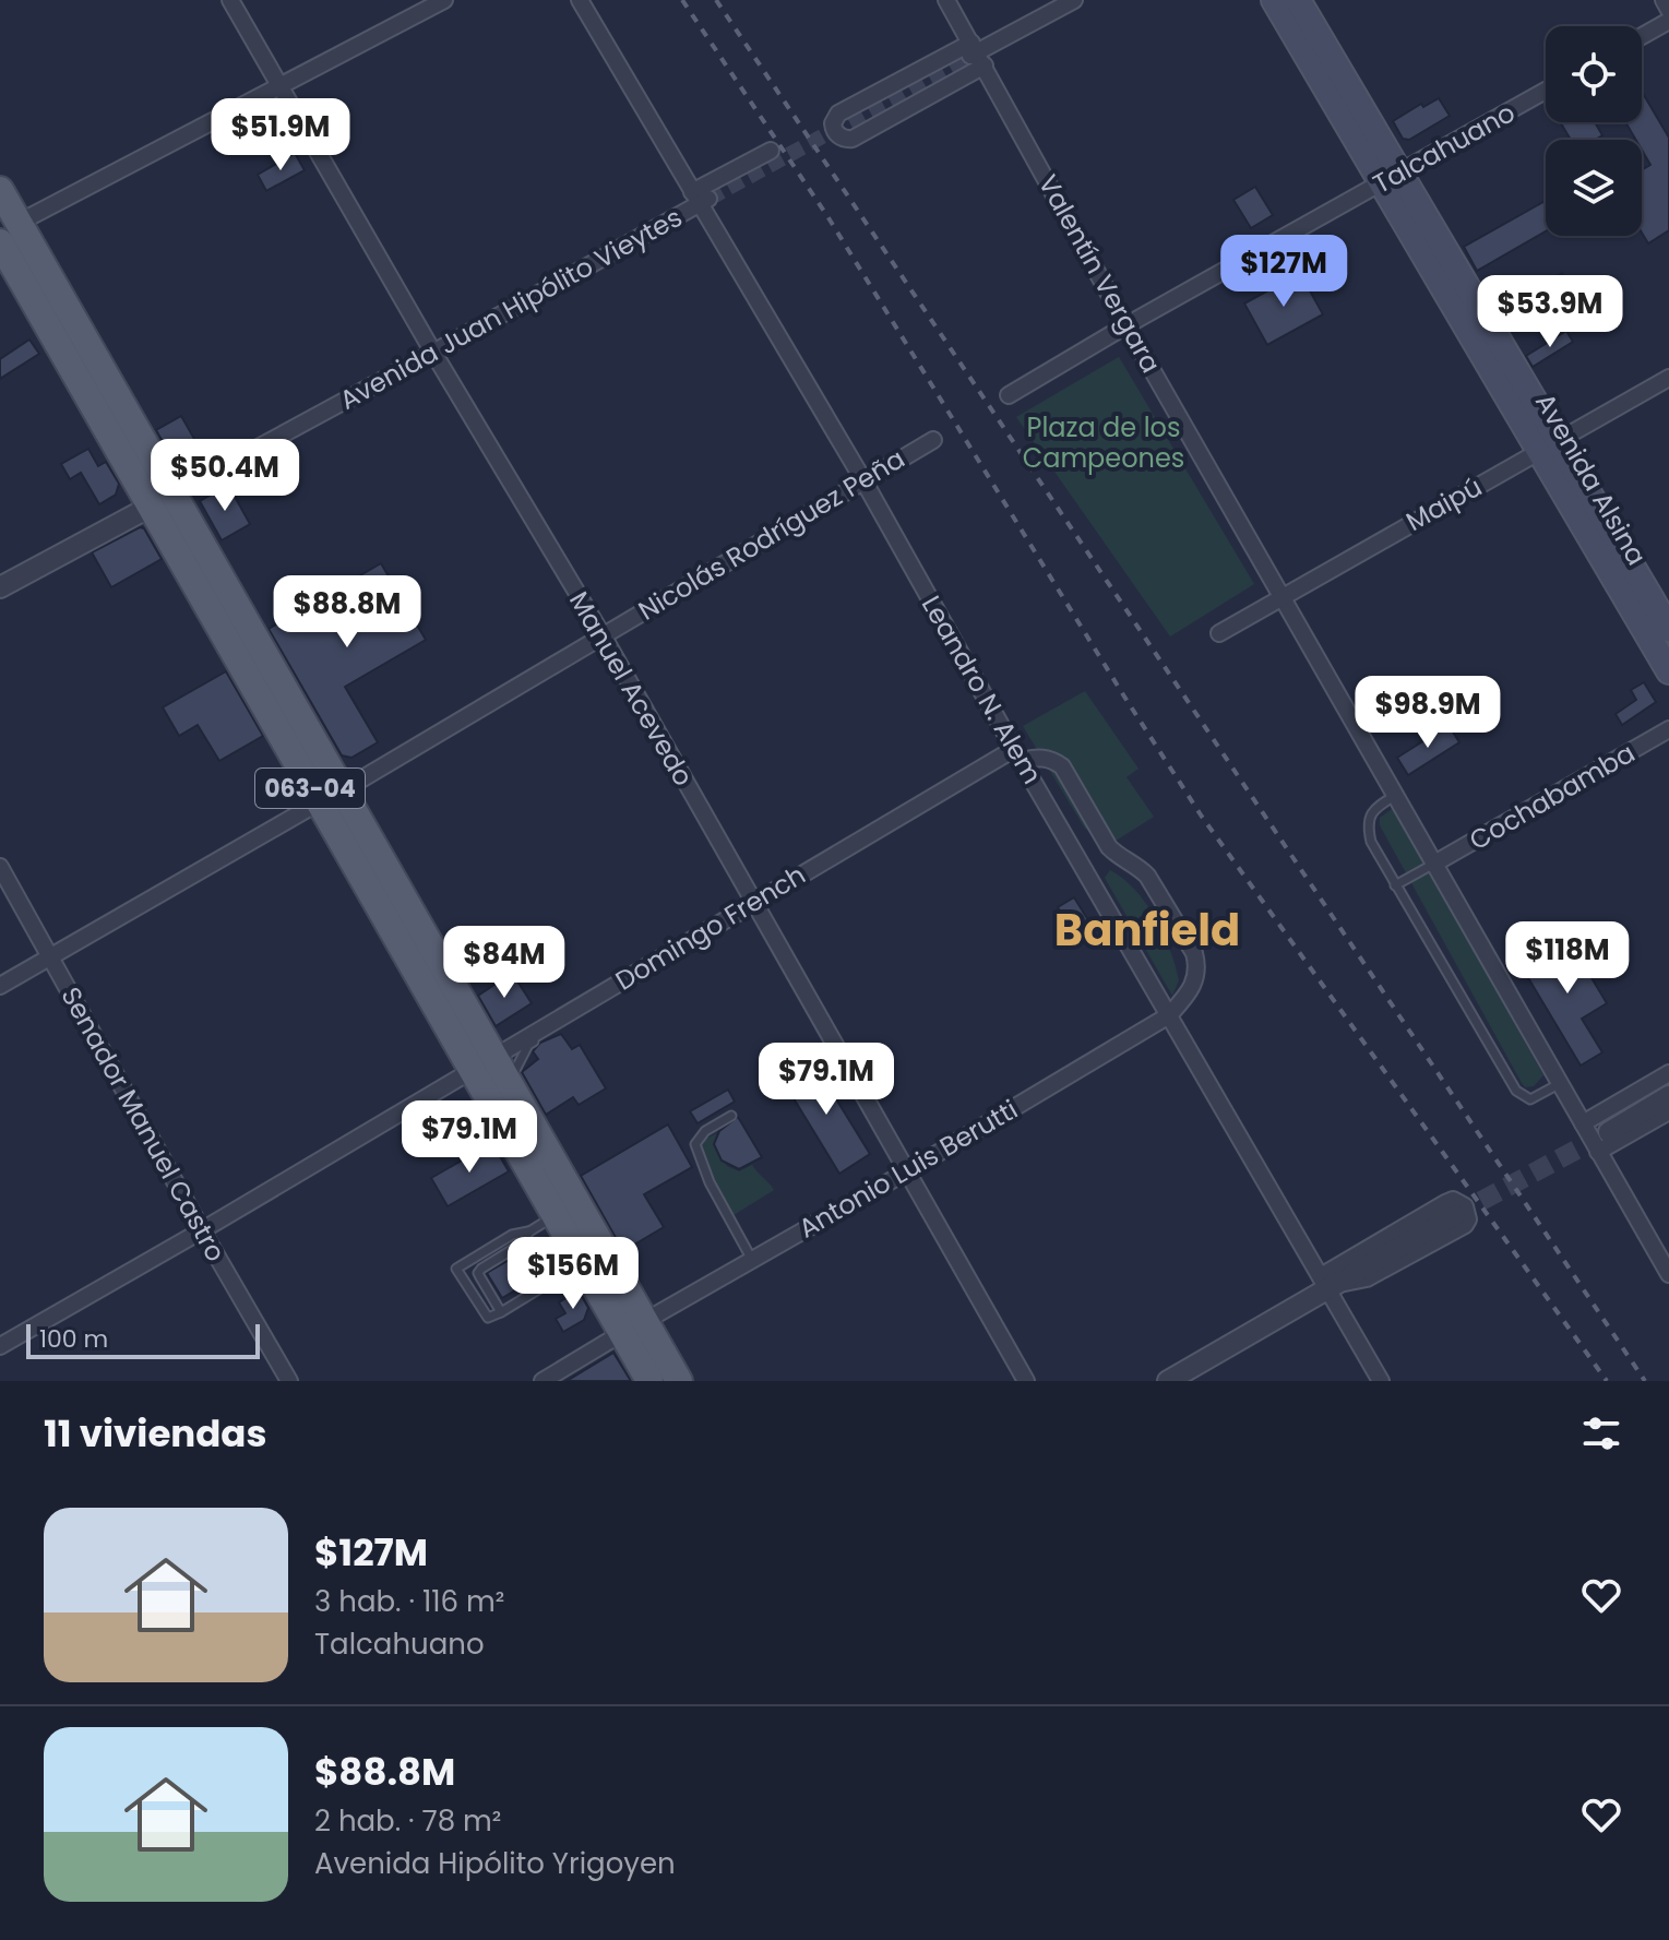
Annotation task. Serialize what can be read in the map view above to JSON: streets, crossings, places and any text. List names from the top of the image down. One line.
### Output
{"streets":{"main road":["Avenida Alsina","063-04"],"street":["Talcahuano","Valentín Vergara","Avenida Juan Hipólito Vieytes","Maipú","Nicolás Rodríguez Peña","Manuel Acevedo","Leandro N. Alem","Cochabamba","Domingo French","Senador Manuel Castro","Antonio Luis Berutti"]},"crossings":[["Talcahuano","Valentín Vergara"],["Talcahuano","Avenida Alsina"],["Valentín Vergara","Maipú"],["Valentín Vergara","Cochabamba"],["Avenida Juan Hipólito Vieytes","Manuel Acevedo"],["Avenida Juan Hipólito Vieytes","Leandro N. Alem"],["Avenida Juan Hipólito Vieytes","063-04"],["Avenida Alsina","Maipú"],["Nicolás Rodríguez Peña","Manuel Acevedo"],["Nicolás Rodríguez Peña","Leandro N. Alem"],["Nicolás Rodríguez Peña","063-04"],["Nicolás Rodríguez Peña","Senador Manuel Castro"],["Manuel Acevedo","Domingo French"],["Manuel Acevedo","Antonio Luis Berutti"],["Leandro N. Alem","Domingo French"],["Leandro N. Alem","Antonio Luis Berutti"],["063-04","Domingo French"],["063-04","Antonio Luis Berutti"],["Domingo French","Senador Manuel Castro"]],"districts":["Banfield"],"parks":["Plaza de los Campeones"],"scale_bar":"100 m","page":{"price":["$51.9M","$127M","$53.9M","$50.4M","$88.8M","$98.9M","$118M","$84M","$79.1M","$79.1M","$156M"],"scale":"100 m","heading":"11 viviendas","list":[{"name":"$127M","note":"3 hab. · 116 m² · Talcahuano"},{"name":"$88.8M","note":"2 hab. · 78 m² · Avenida Hipólito Yrigoyen"}]}}
